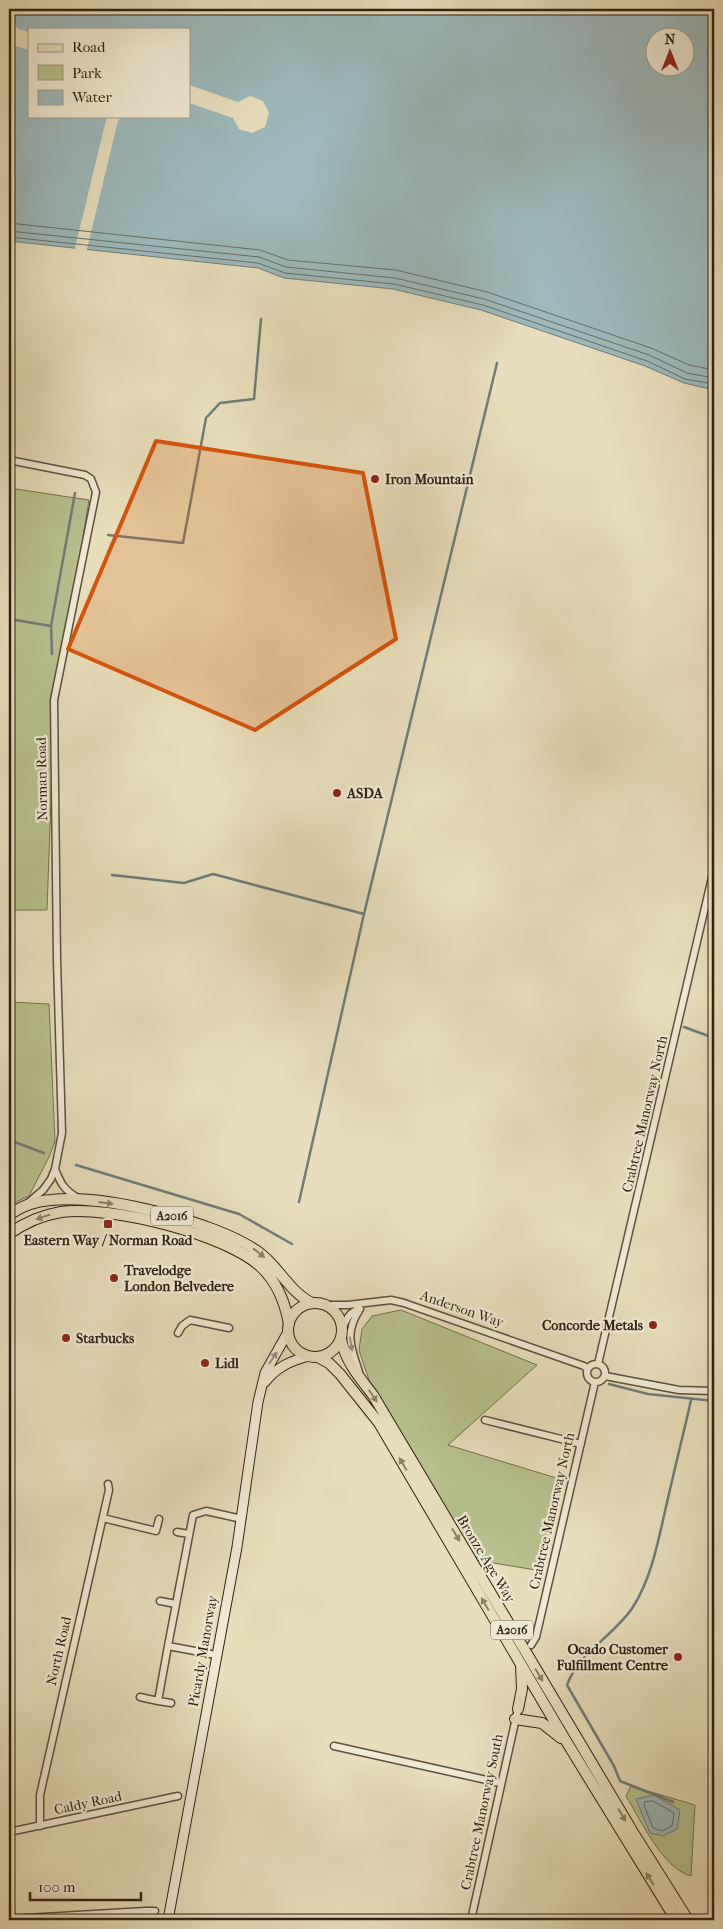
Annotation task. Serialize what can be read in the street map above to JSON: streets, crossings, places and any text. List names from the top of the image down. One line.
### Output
{"streets":{"main road":["A2016","Bronze Age Way","Picardy Manorway"],"street":["Norman Road","Crabtree Manorway North","Anderson Way","North Road","Caldy Road","Crabtree Manorway South"]},"crossings":[["Norman Road","A2016"],["Crabtree Manorway North","Anderson Way"],["A2016","Anderson Way"],["A2016","Bronze Age Way"],["A2016","Picardy Manorway"],["Anderson Way","Bronze Age Way"],["Anderson Way","Picardy Manorway"],["Bronze Age Way","Picardy Manorway"],["North Road","Caldy Road"]],"places":{"other":["Iron Mountain","ASDA","Travelodge London Belvedere","Concorde Metals","Starbucks","Lidl","Ocado Customer Fulfillment Centre"],"transit":["Eastern Way / Norman Road"]},"legend":["Road","Park","Water"],"scale_bar":"100 m","north":"top"}
